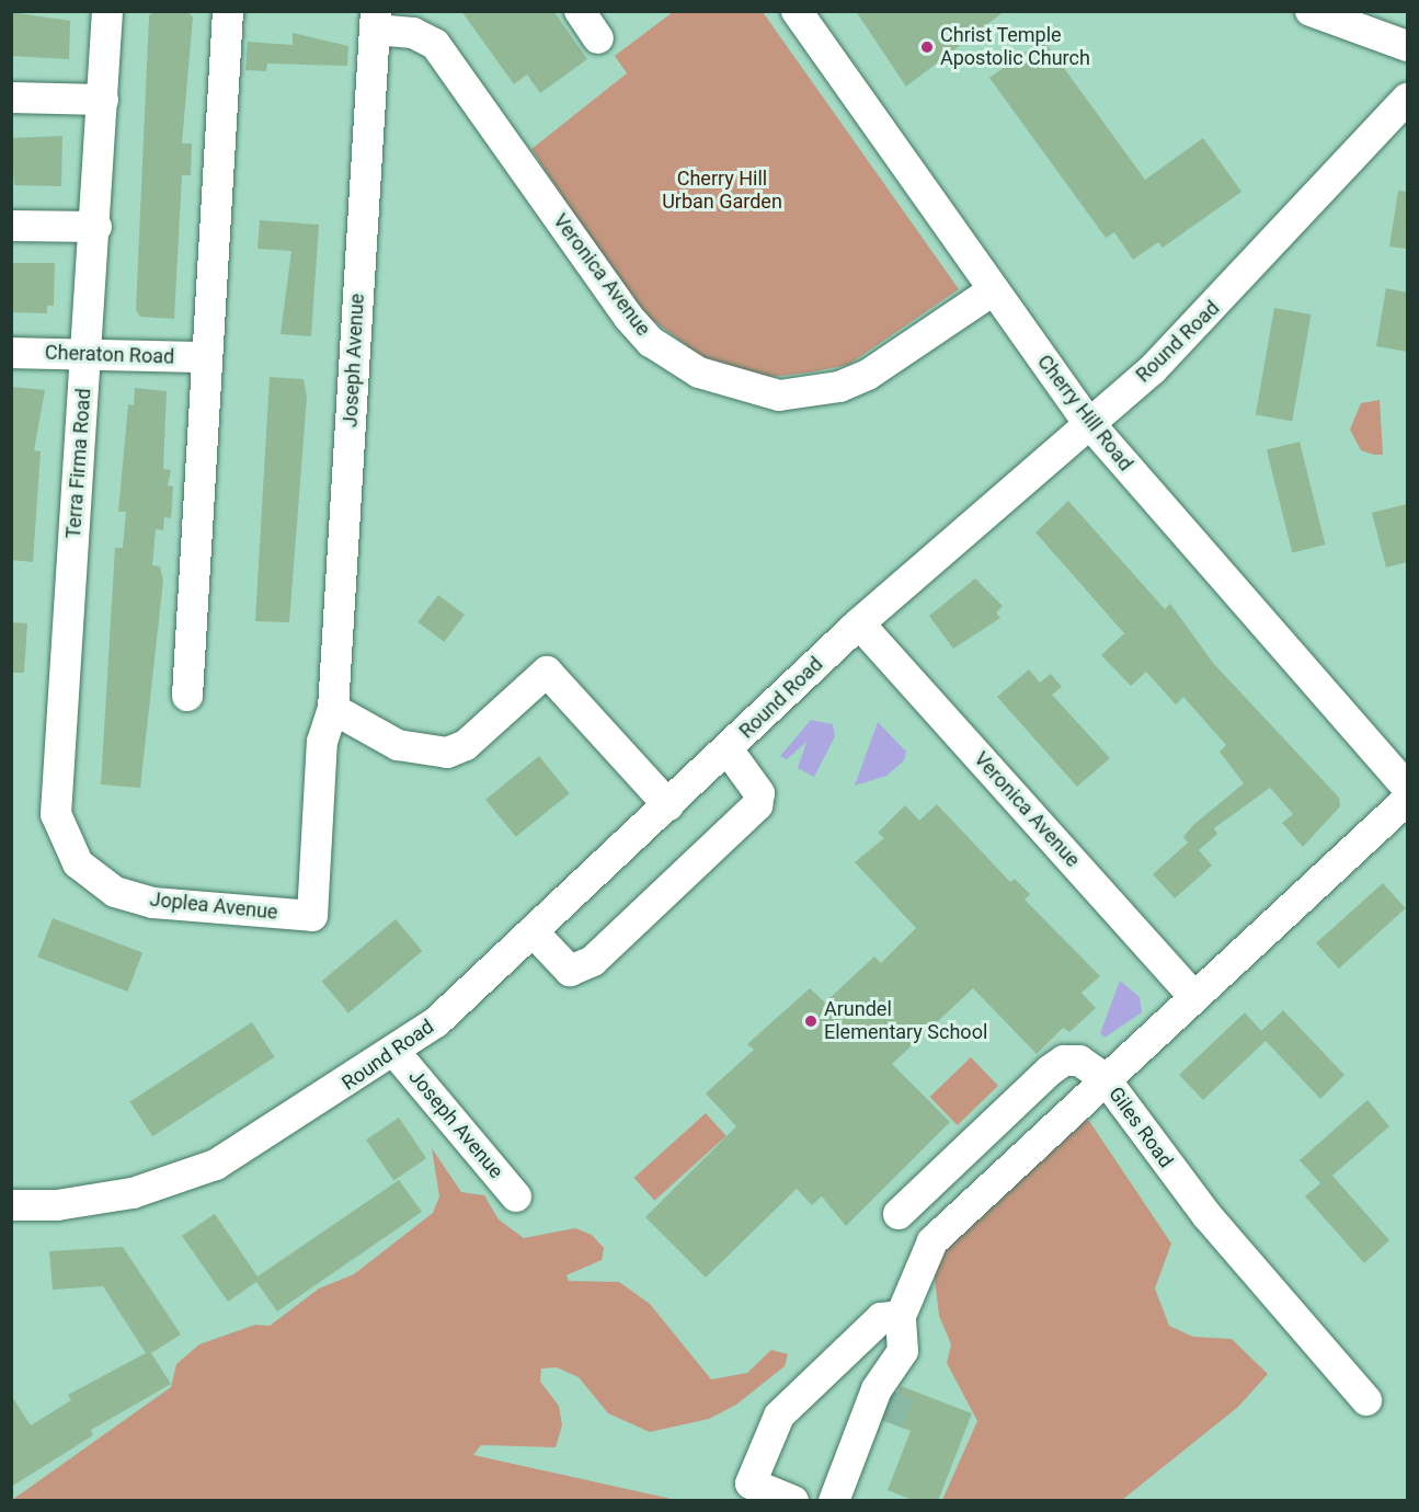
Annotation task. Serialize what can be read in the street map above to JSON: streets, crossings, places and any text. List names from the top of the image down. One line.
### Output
{"streets":{"street":["Veronica Avenue","Round Road","Cheraton Road","Joseph Avenue","Cherry Hill Road","Terra Firma Road","Joplea Avenue","Giles Road"]},"crossings":[["Veronica Avenue","Round Road"],["Veronica Avenue","Joseph Avenue"],["Veronica Avenue","Cherry Hill Road"],["Veronica Avenue","Giles Road"],["Round Road","Joseph Avenue"],["Round Road","Cherry Hill Road"],["Cheraton Road","Terra Firma Road"],["Joseph Avenue","Joplea Avenue"],["Terra Firma Road","Joplea Avenue"]],"parks":["Cherry Hill Urban Garden"],"places":["Christ Temple Apostolic Church","Arundel Elementary School"]}
